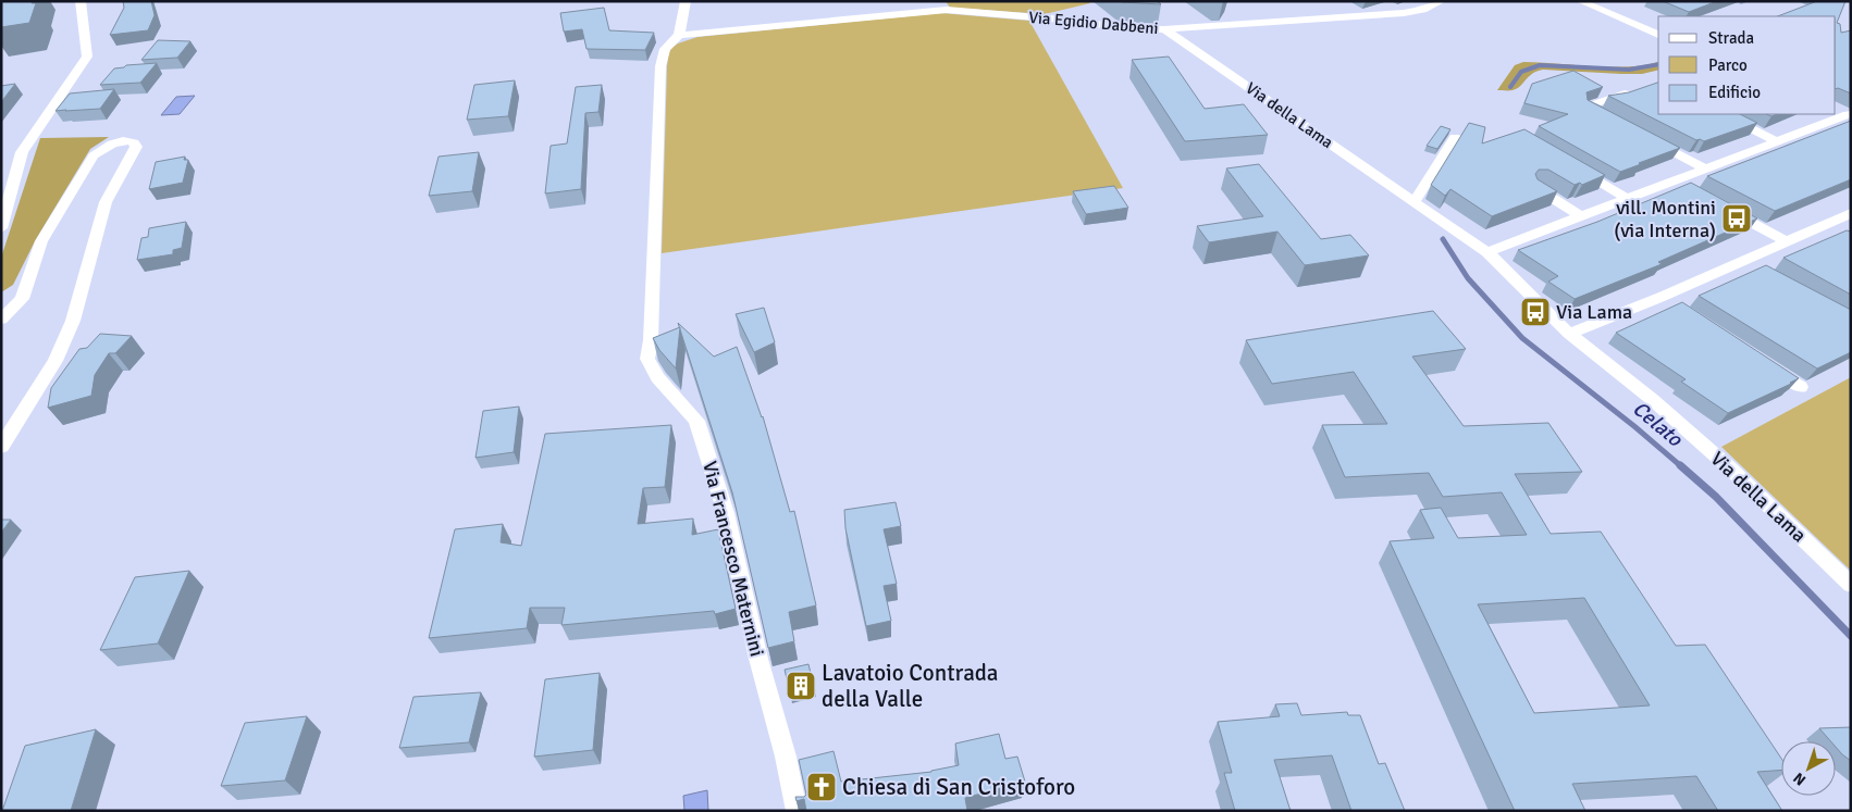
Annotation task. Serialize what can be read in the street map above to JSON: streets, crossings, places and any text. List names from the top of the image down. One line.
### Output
{"streets":{"street":["Via Egidio Dabbeni","Via della Lama","Via Francesco Maternini"]},"crossings":[["Via Egidio Dabbeni","Via della Lama"],["Via Egidio Dabbeni","Via Francesco Maternini"]],"water":["Celato"],"places":{"bus stop":["vill. Montini (via Interna)","Via Lama"],"building":["Lavatoio Contrada della Valle"],"church":["Chiesa di San Cristoforo"]},"legend":["Strada","Parco","Edificio"],"north":"bottom left"}
